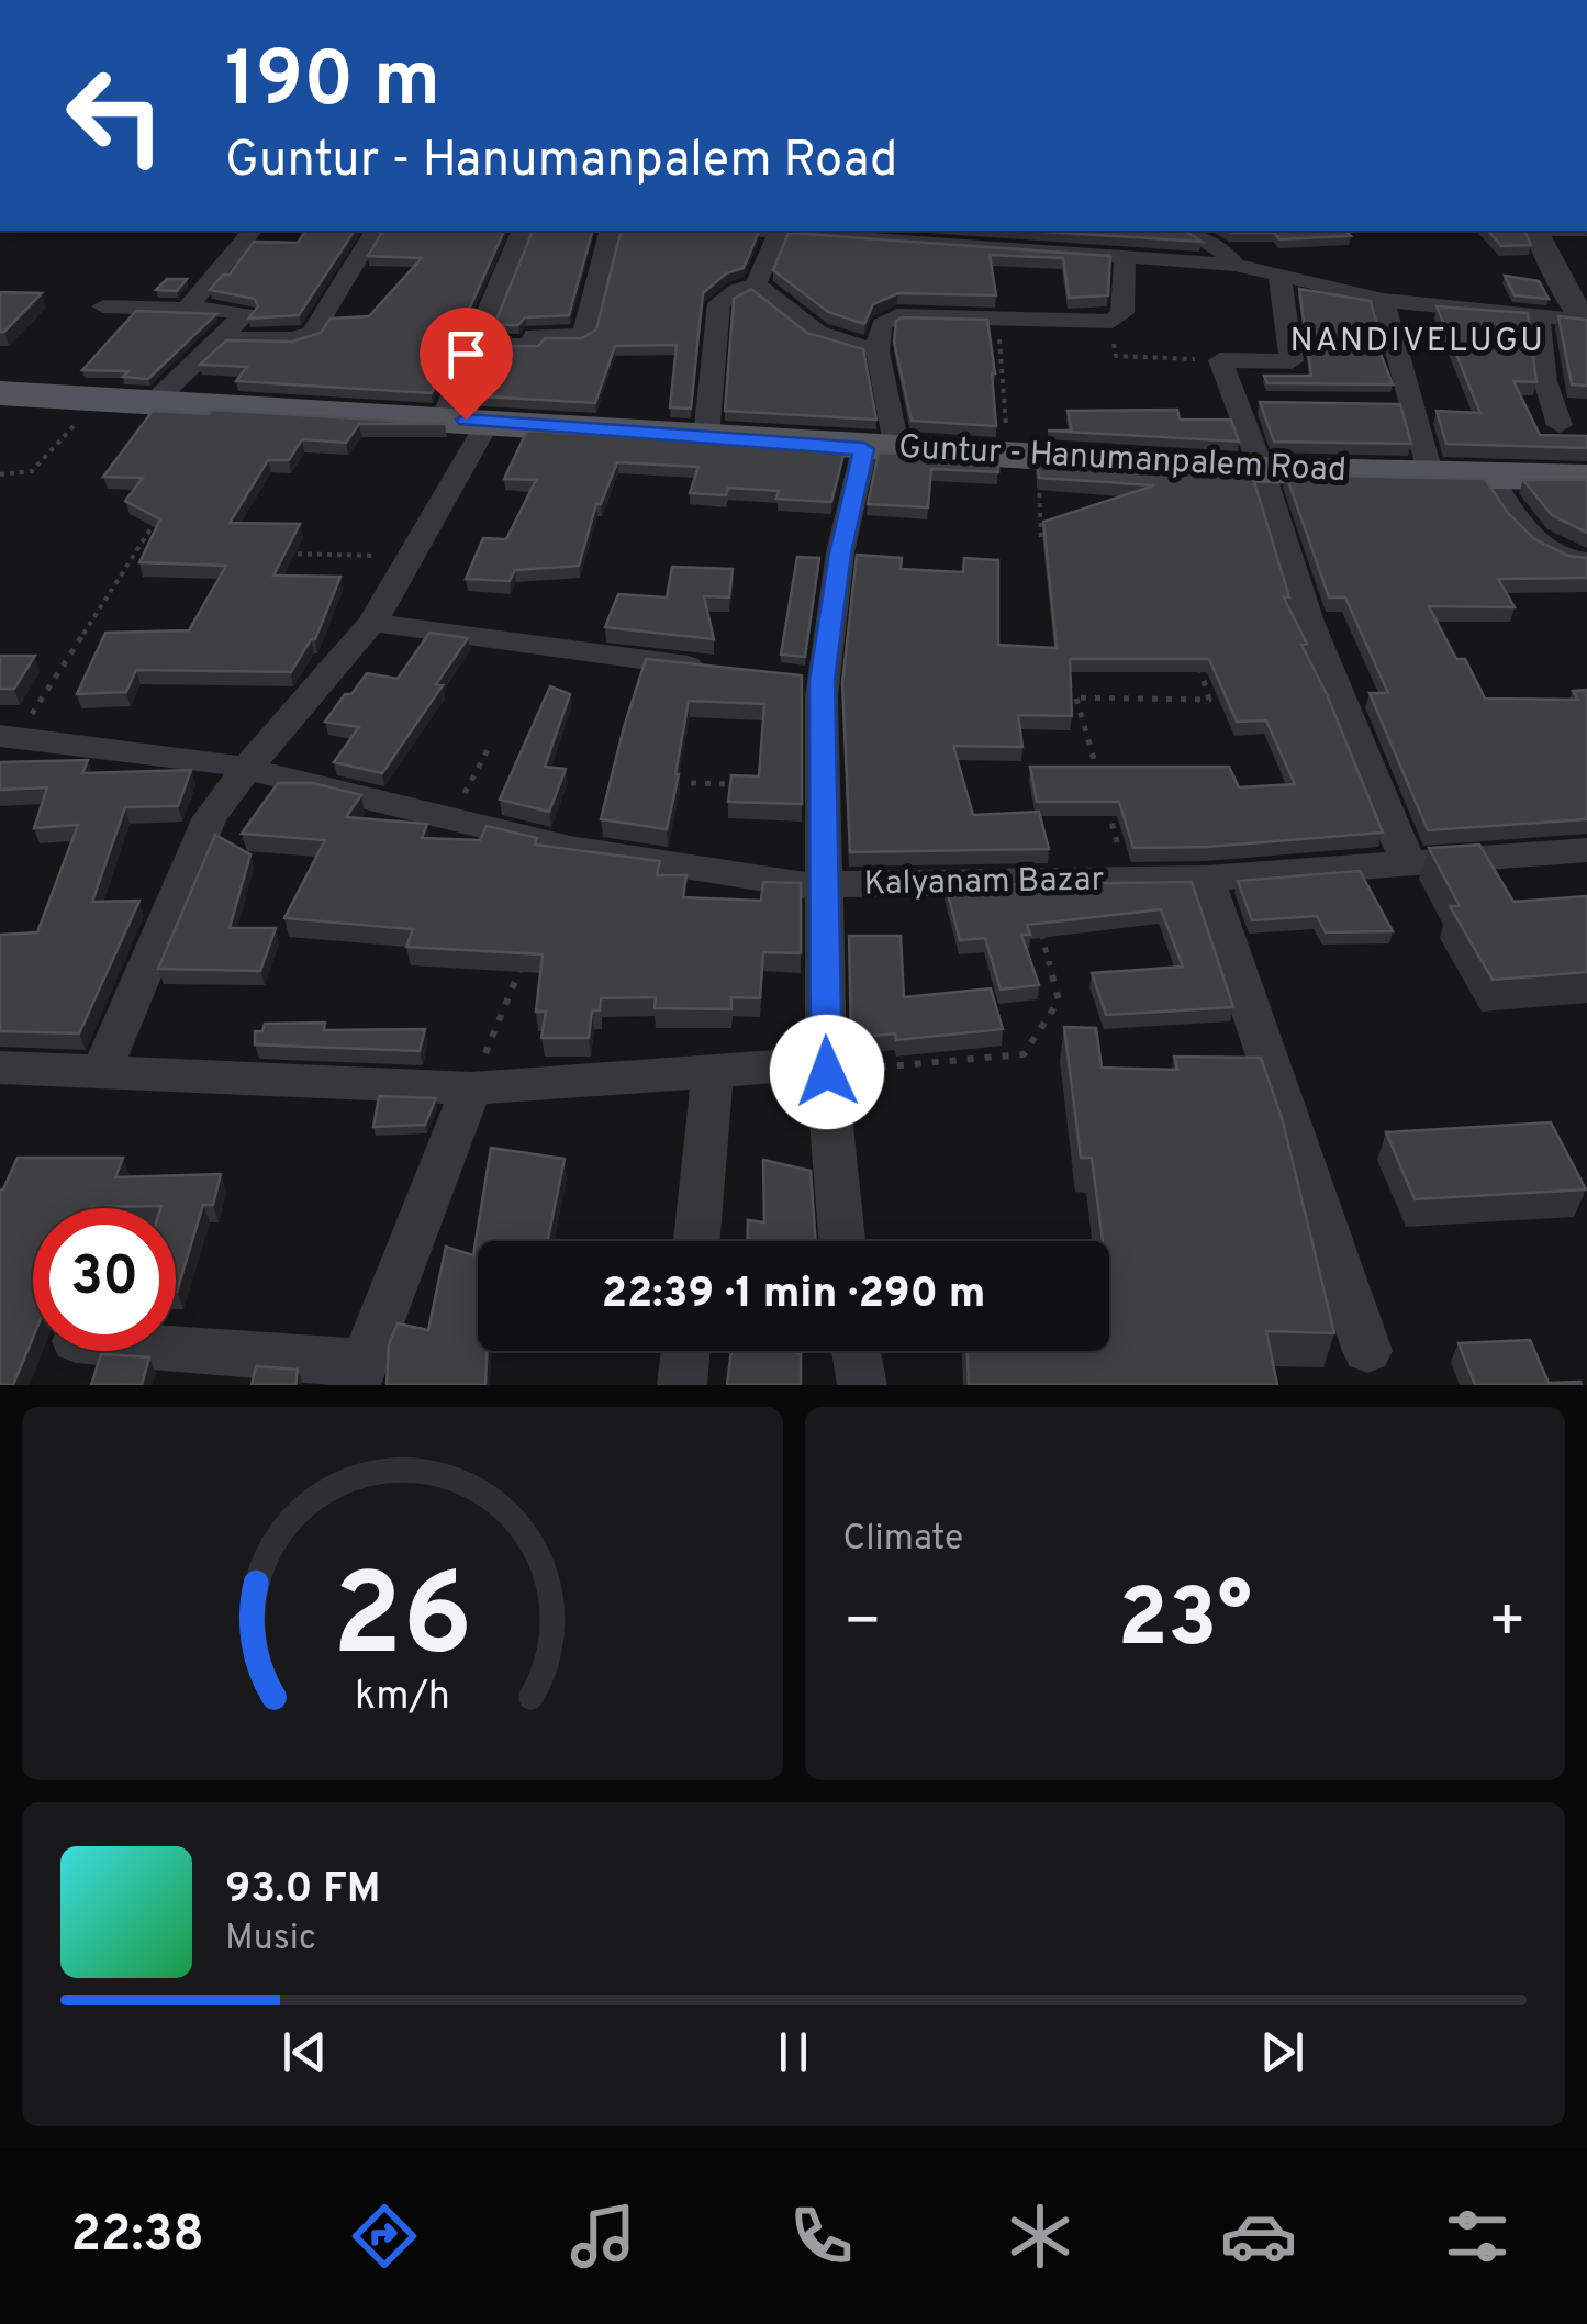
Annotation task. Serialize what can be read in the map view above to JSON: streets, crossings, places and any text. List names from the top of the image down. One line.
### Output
{"streets":{"main road":["Guntur - Hanumanpalem Road"],"street":["Kalyanam Bazar"]},"districts":["NANDIVELUGU"],"page":{"turn":["190 m","Guntur - Hanumanpalem Road"],"limit":"30","trip":"22:39 · 1 min · 290 m","tile":"Climate","heat":["−","23°","+"],"song":["93.0 FM","Music"],"tabs":"22:38","gauge":["26","km/h"]}}
